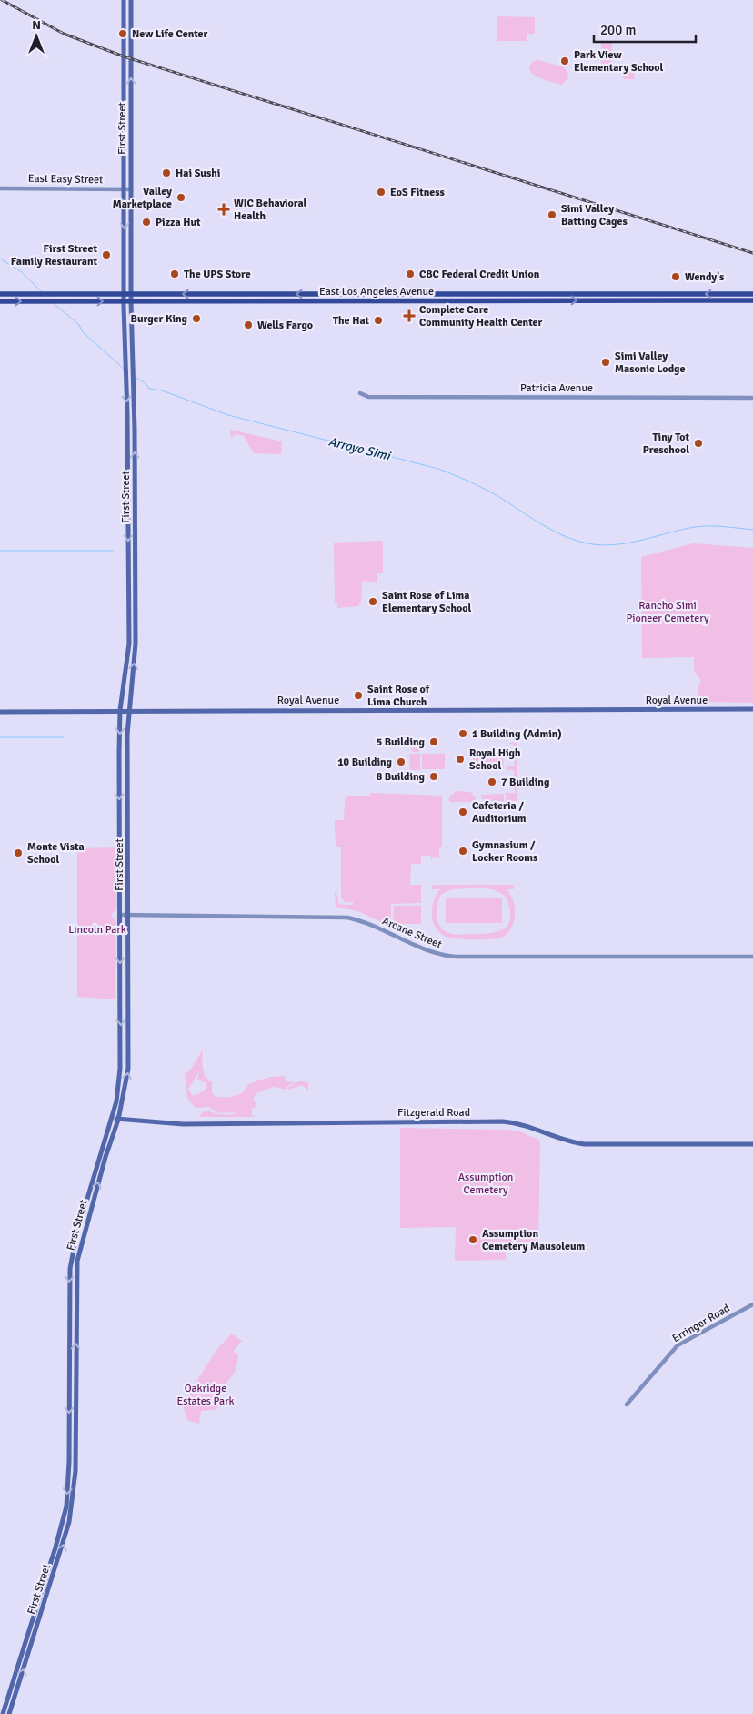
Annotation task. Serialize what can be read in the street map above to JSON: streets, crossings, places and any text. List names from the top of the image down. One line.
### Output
{"streets":{"main road":["First Street","East Los Angeles Avenue","Royal Avenue","Fitzgerald Road"],"street":["East Easy Street","Patricia Avenue","Arcane Street","Erringer Road"]},"crossings":[["First Street","East Easy Street"],["First Street","East Los Angeles Avenue"],["First Street","Royal Avenue"],["First Street","Arcane Street"],["First Street","Fitzgerald Road"]],"water":["Arroyo Simi"],"parks":["Rancho Simi Pioneer Cemetery","Lincoln Park","Assumption Cemetery","Oakridge Estates Park"],"places":{"other":["New Life Center","Park View Elementary School","Hai Sushi","EoS Fitness","Valley Marketplace","Simi Valley Batting Cages","Pizza Hut","First Street Family Restaurant","The UPS Store","CBC Federal Credit Union","Wendy's","Burger King","The Hat","Wells Fargo","Simi Valley Masonic Lodge","Tiny Tot Preschool","Saint Rose of Lima Elementary School","Saint Rose of Lima Church","1 Building (Admin)","5 Building","Royal High School","10 Building","8 Building","7 Building","Cafeteria / Auditorium","Gymnasium / Locker Rooms","Monte Vista School","Assumption Cemetery Mausoleum"],"health":["WIC Behavioral Health","Complete Care Community Health Center"]},"scale_bar":"200 m","north":"top"}
